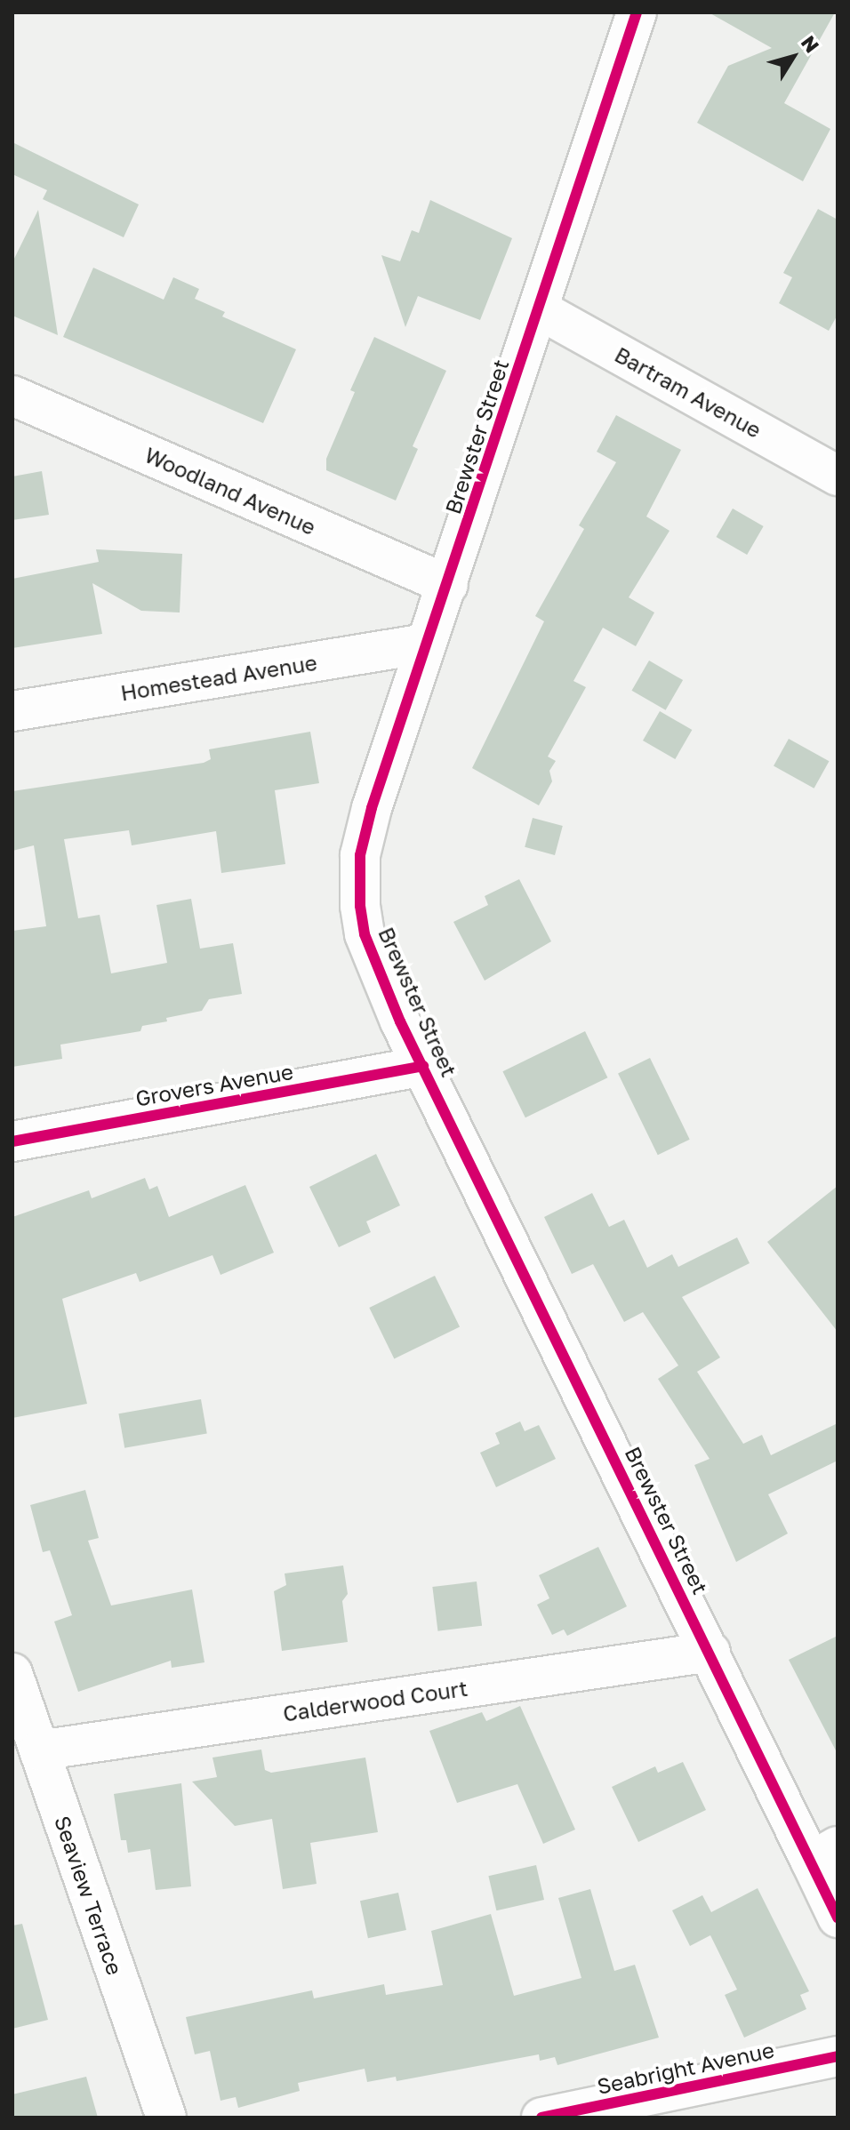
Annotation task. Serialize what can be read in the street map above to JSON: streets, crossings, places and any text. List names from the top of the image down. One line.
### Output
{"streets":{"street":["Bartram Avenue","Brewster Street","Woodland Avenue","Homestead Avenue","Grovers Avenue","Calderwood Court","Seaview Terrace","Seabright Avenue"]},"crossings":[["Bartram Avenue","Brewster Street"],["Brewster Street","Woodland Avenue"],["Brewster Street","Homestead Avenue"],["Brewster Street","Grovers Avenue"],["Brewster Street","Calderwood Court"],["Calderwood Court","Seaview Terrace"]],"north":"top right"}
